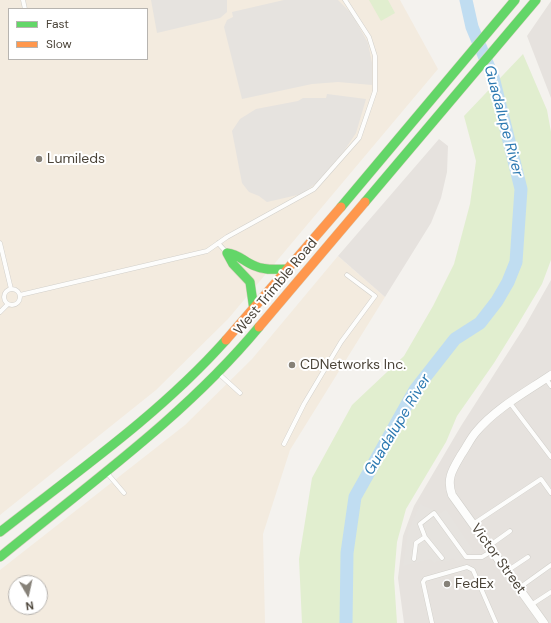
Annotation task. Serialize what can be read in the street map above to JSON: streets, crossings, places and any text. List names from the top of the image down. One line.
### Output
{"streets":{"main road":["West Trimble Road"],"street":["Victor Street"]},"water":["Guadalupe River"],"places":["Lumileds","CDNetworks Inc.","FedEx"],"legend":["Fast","Slow"],"north":"bottom"}
